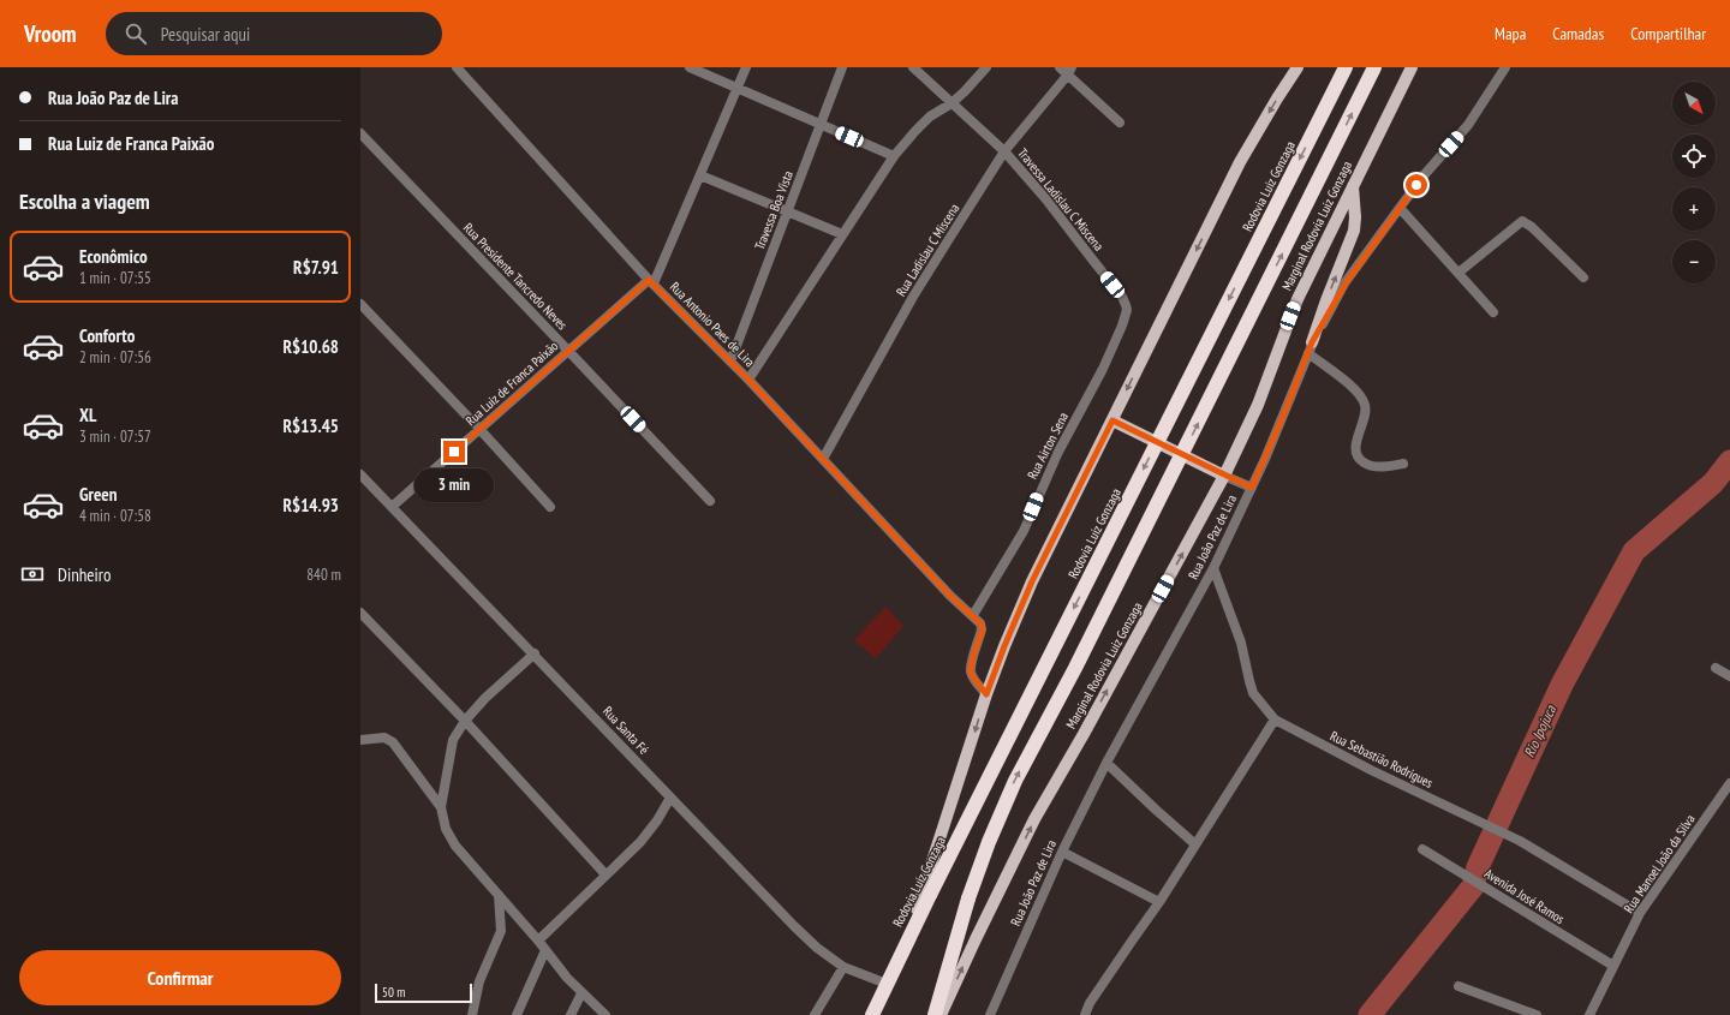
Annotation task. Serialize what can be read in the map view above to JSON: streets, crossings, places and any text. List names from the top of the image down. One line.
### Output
{"streets":{"highway":["Rodovia Luiz Gonzaga"],"main road":["Marginal Rodovia Luiz Gonzaga"],"street":["Travessa Ladislau C Miscena","Travessa Boa Vista","Rua Ladislau C Miscena","Rua Presidente Tancredo Neves","Rua Antonio Paes de Lira","Rua Luiz de Franca Paixão","Rua Airton Sena","Rua João Paz de Lira","Rua Santa Fé","Rua Sebastião Rodrigues","Rua Manoel João da Silva","Avenida José Ramos"]},"crossings":[["Rodovia Luiz Gonzaga","Rua Santa Fé"],["Travessa Ladislau C Miscena","Rua Ladislau C Miscena"],["Travessa Ladislau C Miscena","Rua Airton Sena"],["Travessa Boa Vista","Rua Antonio Paes de Lira"],["Rua Ladislau C Miscena","Rua Antonio Paes de Lira"],["Rua Presidente Tancredo Neves","Rua Luiz de Franca Paixão"],["Rua Antonio Paes de Lira","Rua Luiz de Franca Paixão"],["Rua Antonio Paes de Lira","Rua Airton Sena"],["Rua Luiz de Franca Paixão","Rua Santa Fé"],["Rua João Paz de Lira","Rua Sebastião Rodrigues"],["Rua Sebastião Rodrigues","Rua Manoel João da Silva"],["Rua Manoel João da Silva","Avenida José Ramos"]],"water":["Rio Ipojuca"],"scale_bar":"50 m","north":"bottom right","page":{"header":"Vroom","search":"Pesquisar aqui","nav":["Mapa","Camadas","Compartilhar"],"banner":["Rua João Paz de Lira","Rua Luiz de Franca Paixão"],"map_buttons":["+","−"],"heading":"Escolha a viagem","list":[{"name":"Econômico","note":"1 min · 07:55","value":"R$7.91"},{"name":"Conforto","note":"2 min · 07:56","value":"R$10.68"},{"name":"XL","note":"3 min · 07:57","value":"R$13.45"},{"name":"Green","note":"4 min · 07:58","value":"R$14.93"}],"bubble":"3 min","pay":["Dinheiro","840 m"],"buttons":"Confirmar","scale":"50 m"}}
